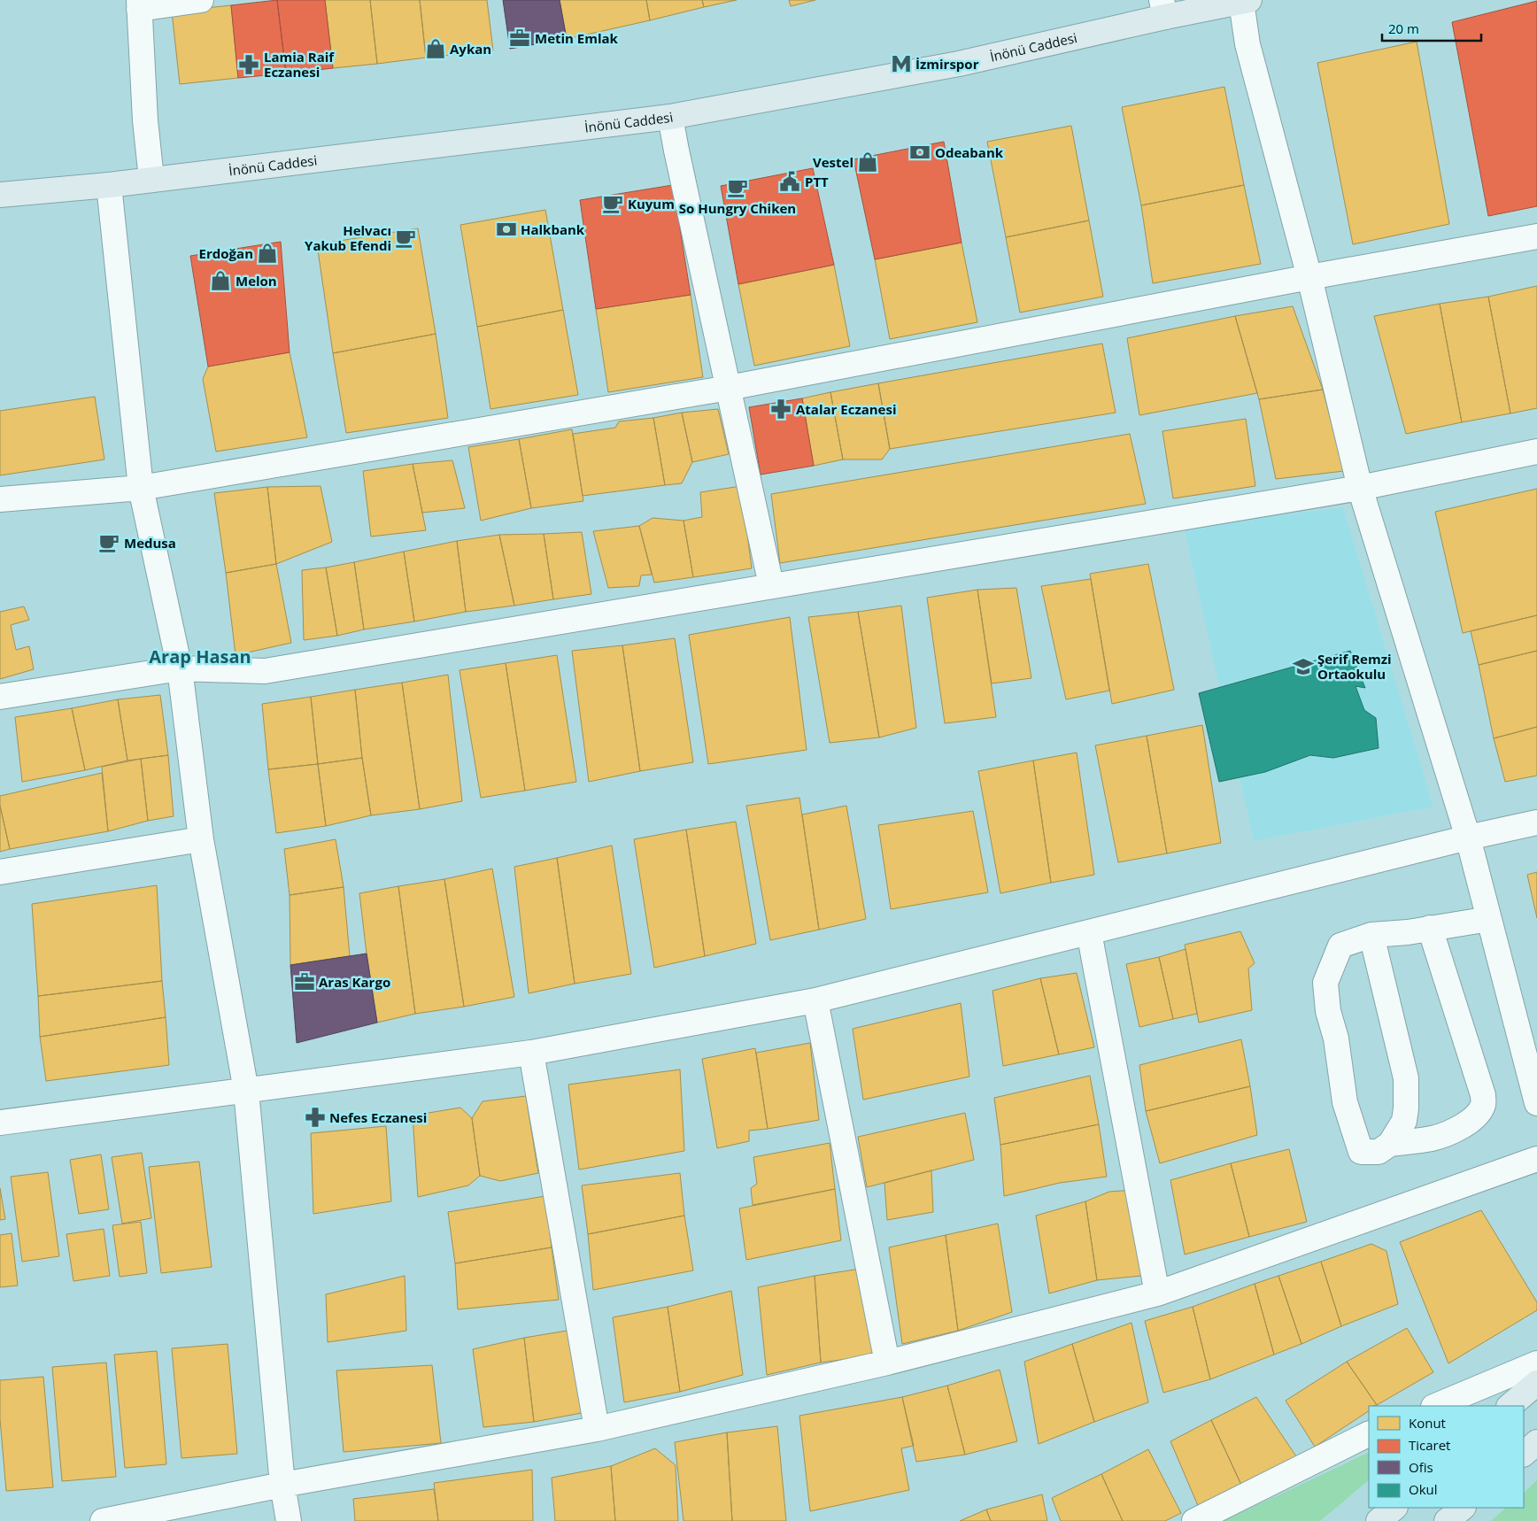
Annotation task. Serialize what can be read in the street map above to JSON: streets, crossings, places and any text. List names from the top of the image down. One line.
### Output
{"streets":{"main road":["İnönü Caddesi"]},"districts":["Arap Hasan"],"places":{"office":["Metin Emlak","Aras Kargo"],"shop":["Aykan","Vestel","Erdoğan","Melon"],"metro station":["İzmirspor"],"pharmacy":["Lamia Raif Eczanesi","Atalar Eczanesi","Nefes Eczanesi"],"bank":["Odeabank","Halkbank"],"public building":["PTT"],"cafe":["So Hungry Chiken","Kuyum","Helvacı Yakub Efendi","Medusa"],"school or university":["Şerif Remzi Ortaokulu"]},"legend":["Konut","Ticaret","Ofis","Okul"],"scale_bar":"20 m"}
